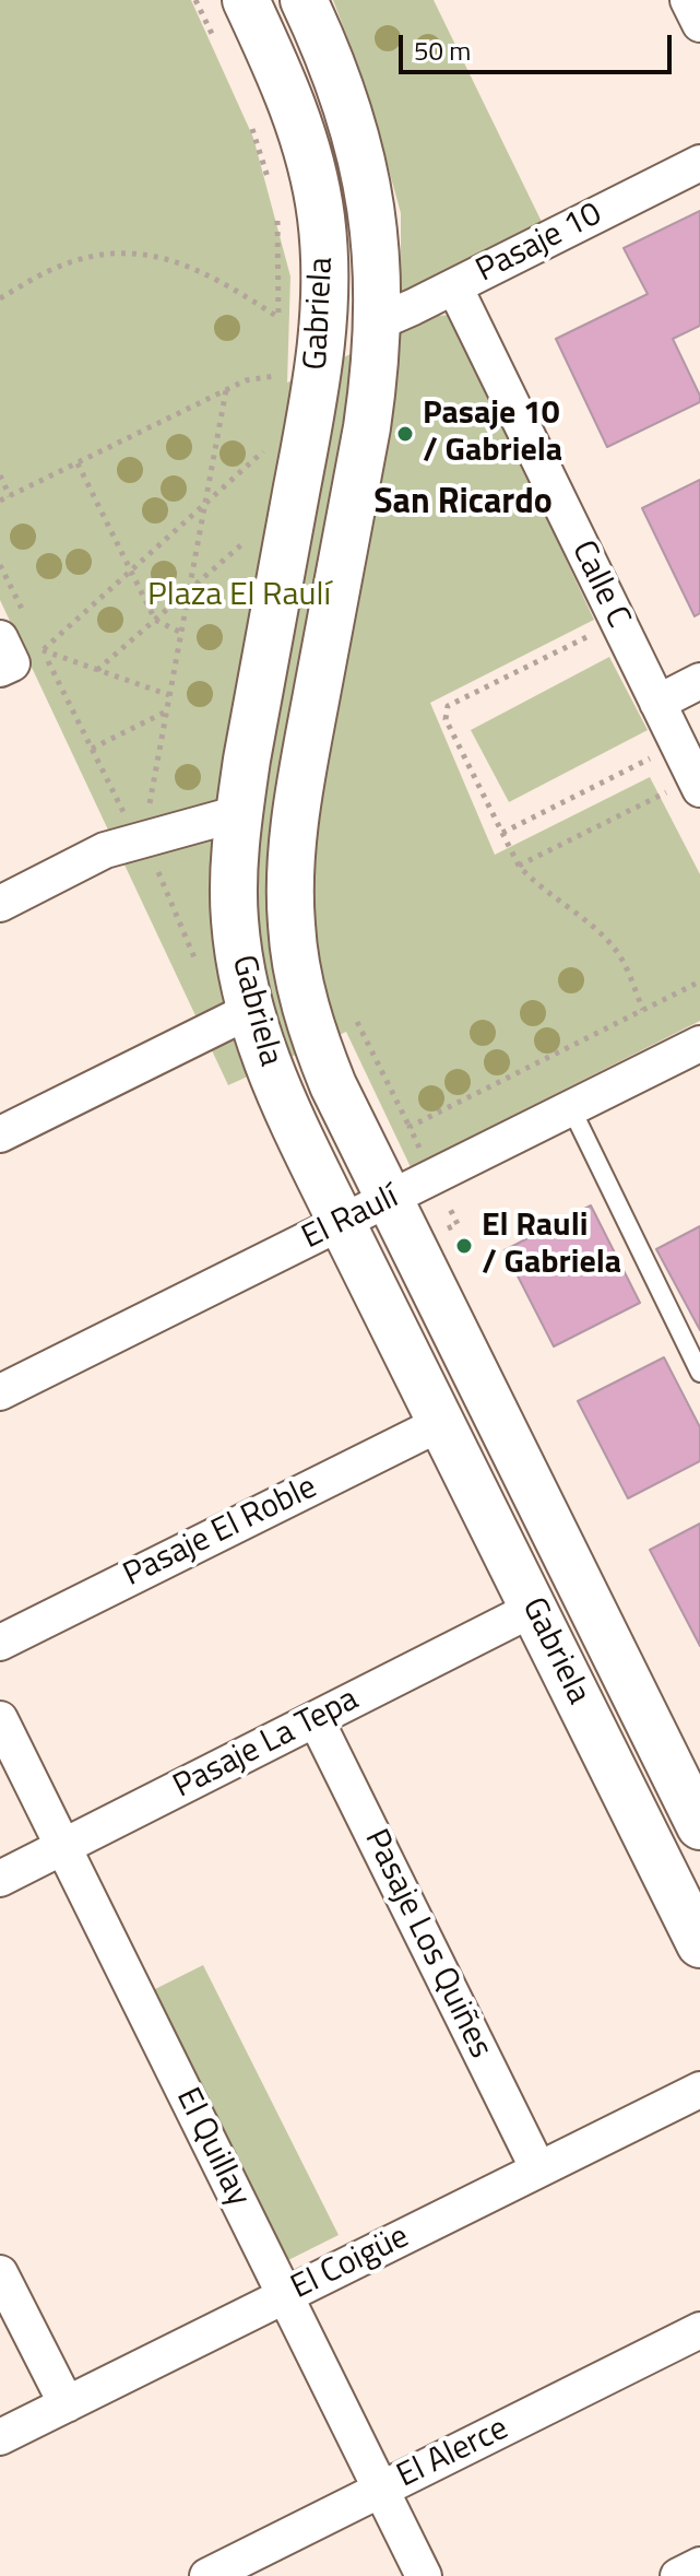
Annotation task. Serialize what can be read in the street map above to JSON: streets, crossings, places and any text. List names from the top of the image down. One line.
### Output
{"streets":{"street":["Pasaje 10","Gabriela","Calle C","El Raulí","Pasaje El Roble","Pasaje La Tepa","Pasaje Los Quiñes","El Quillay","El Coigüe","El Alerce"]},"crossings":[["Pasaje 10","Gabriela"],["Pasaje 10","Calle C"],["Gabriela","El Raulí"],["Gabriela","Pasaje El Roble"],["Gabriela","Pasaje La Tepa"],["Pasaje La Tepa","Pasaje Los Quiñes"],["Pasaje La Tepa","El Quillay"],["Pasaje Los Quiñes","El Coigüe"],["El Quillay","El Coigüe"],["El Quillay","El Alerce"]],"districts":["San Ricardo"],"parks":["Plaza El Raulí"],"places":["Pasaje 10 / Gabriela","El Rauli / Gabriela"],"scale_bar":"50 m"}
